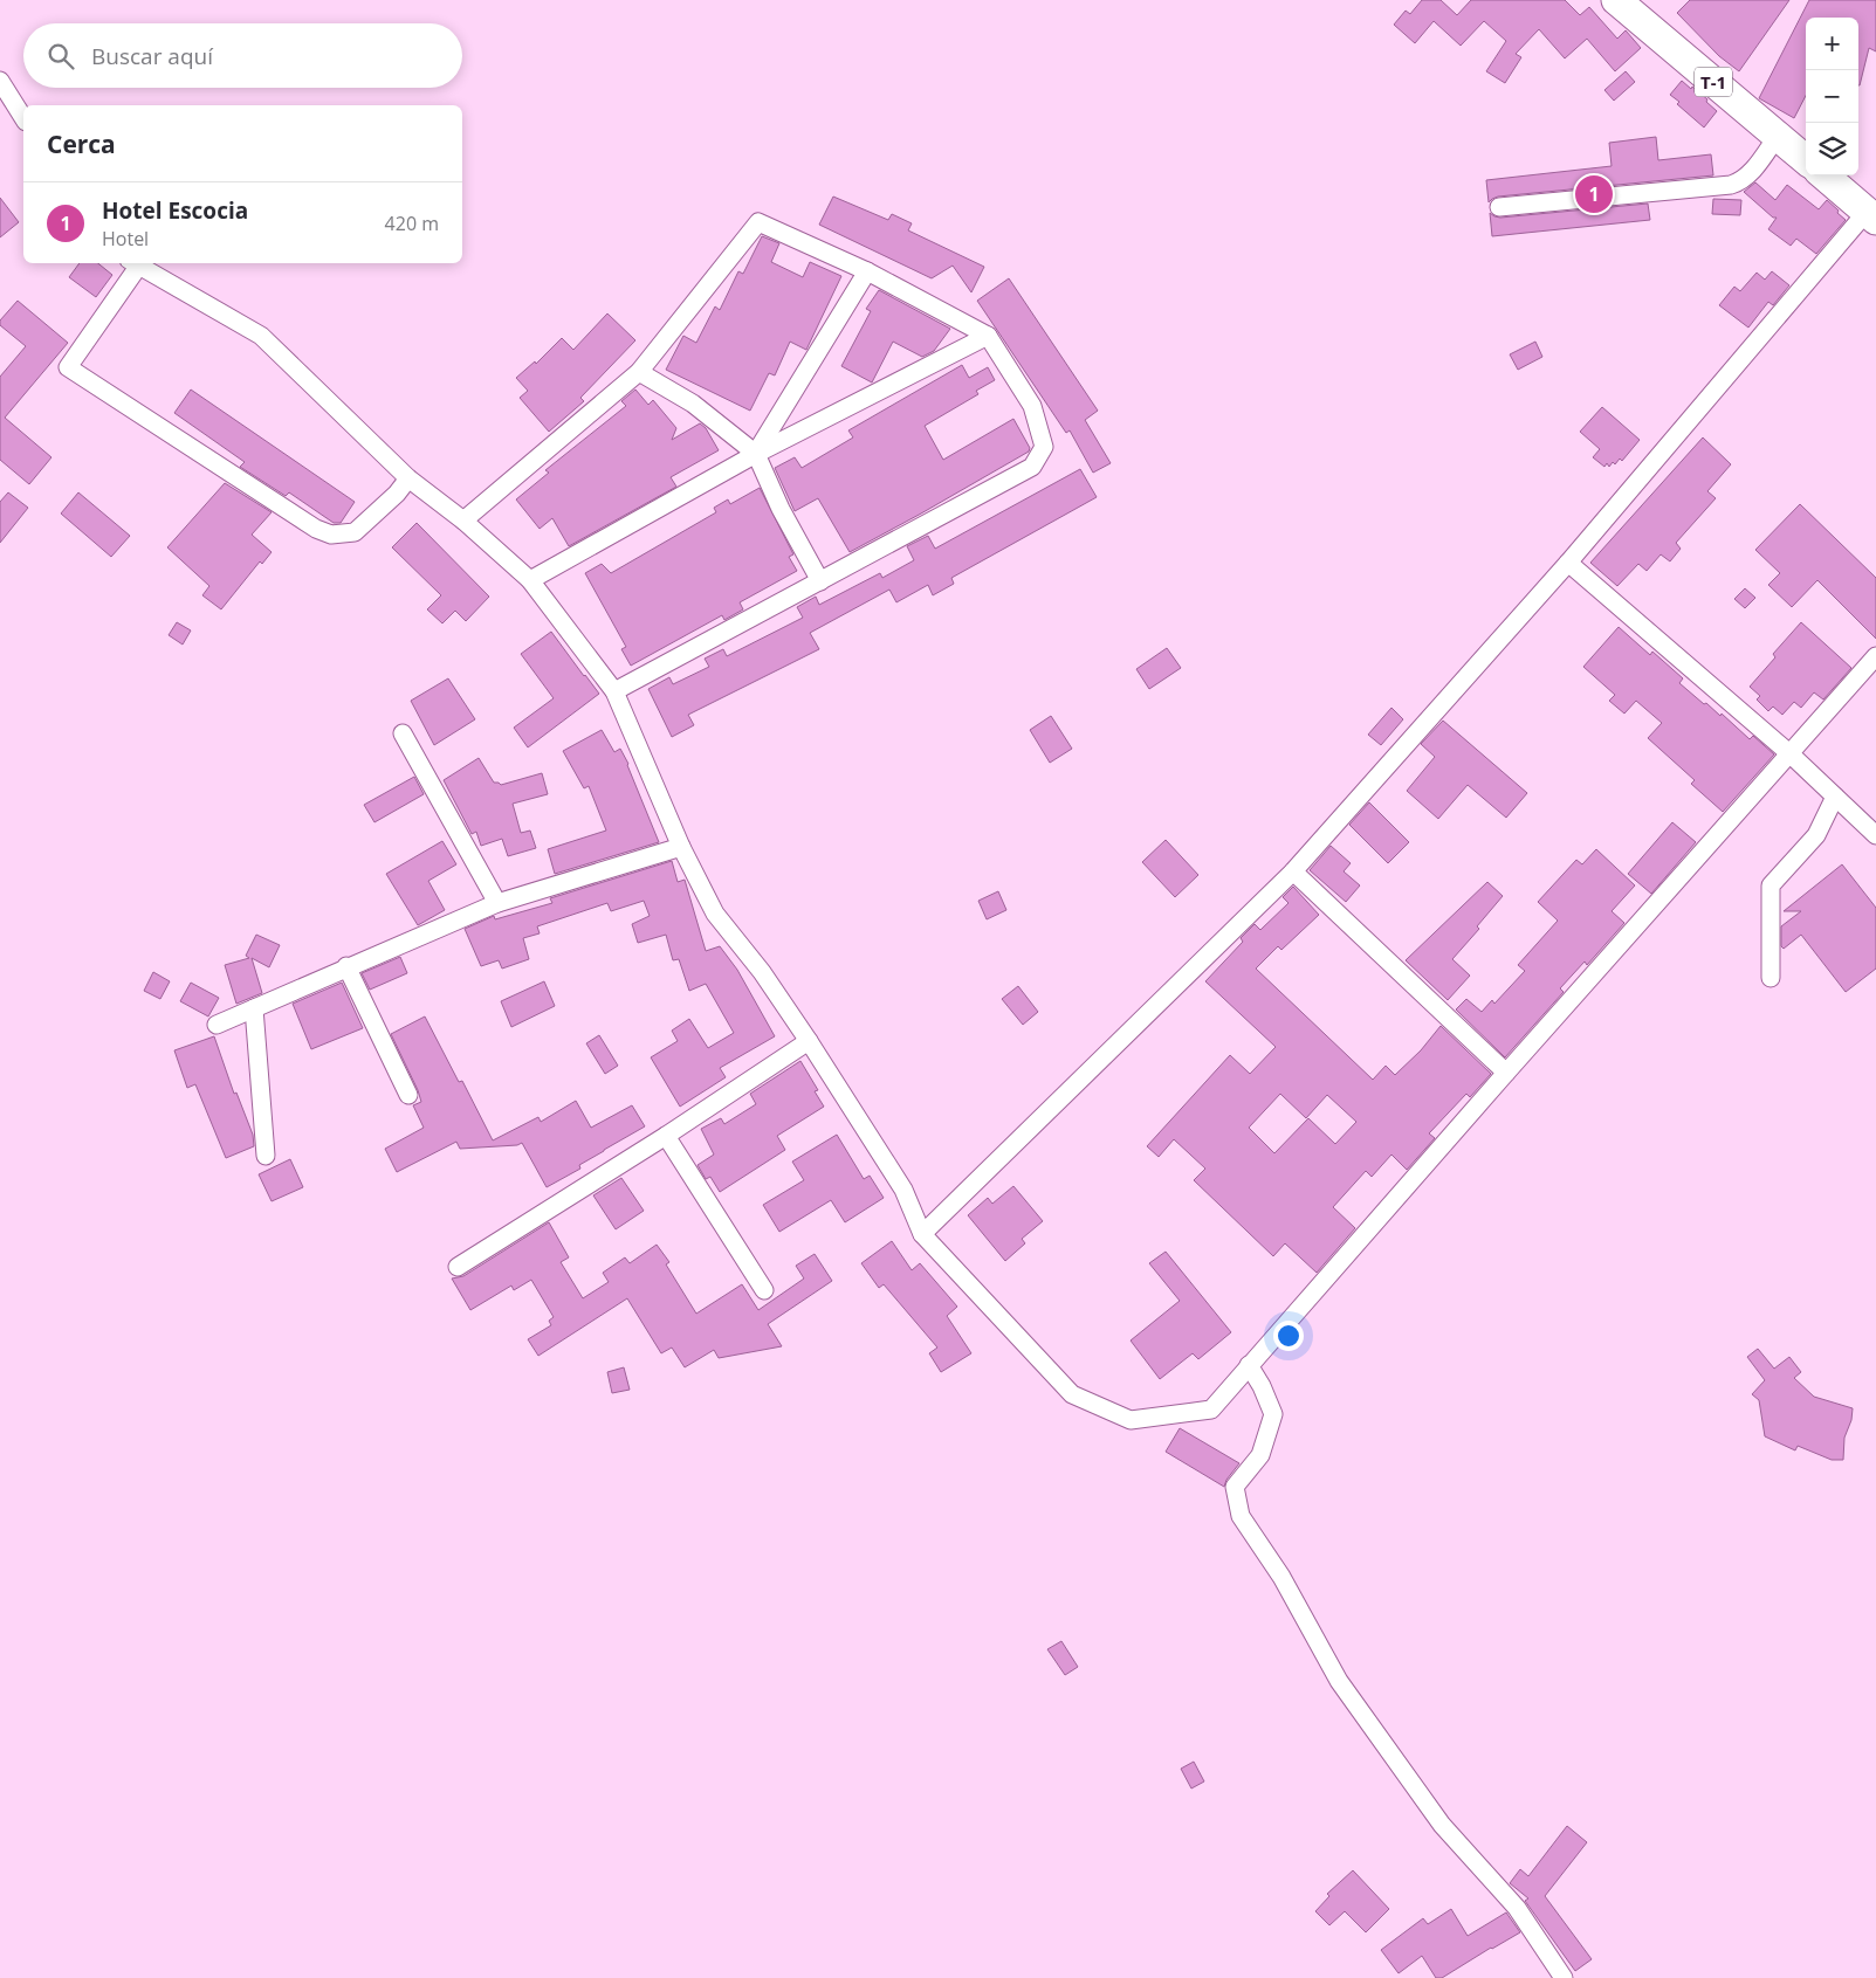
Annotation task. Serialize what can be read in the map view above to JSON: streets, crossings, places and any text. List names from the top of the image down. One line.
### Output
{"streets":{"highway":["T-1"]},"page":{"map_buttons":["+","−"],"search":"Buscar aquí","heading":"Cerca","pins":"1","list":[{"mark":"1","name":"Hotel Escocia","note":"Hotel","value":"420 m"}]}}
